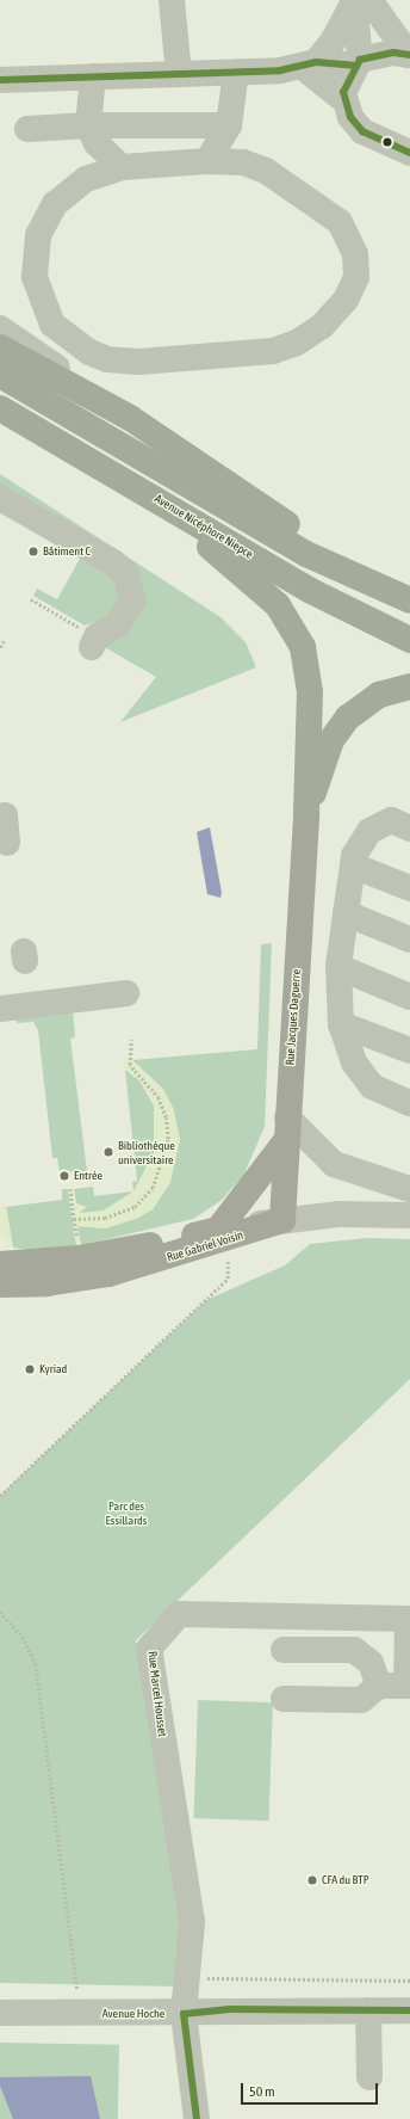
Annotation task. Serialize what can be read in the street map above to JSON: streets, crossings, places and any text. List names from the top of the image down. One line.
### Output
{"streets":{"highway":["Avenue Nicéphore Niepce"],"main road":["Rue Jacques Daguerre","Rue Gabriel Voisin"],"street":["Rue Marcel Housset","Avenue Hoche"]},"crossings":[["Rue Jacques Daguerre","Rue Gabriel Voisin"],["Rue Marcel Housset","Avenue Hoche"]],"parks":["Parc des Essillards"],"places":["Bâtiment C","Bibliothèque universitaire","Entrée","Kyriad","CFA du BTP"],"scale_bar":"50 m"}
